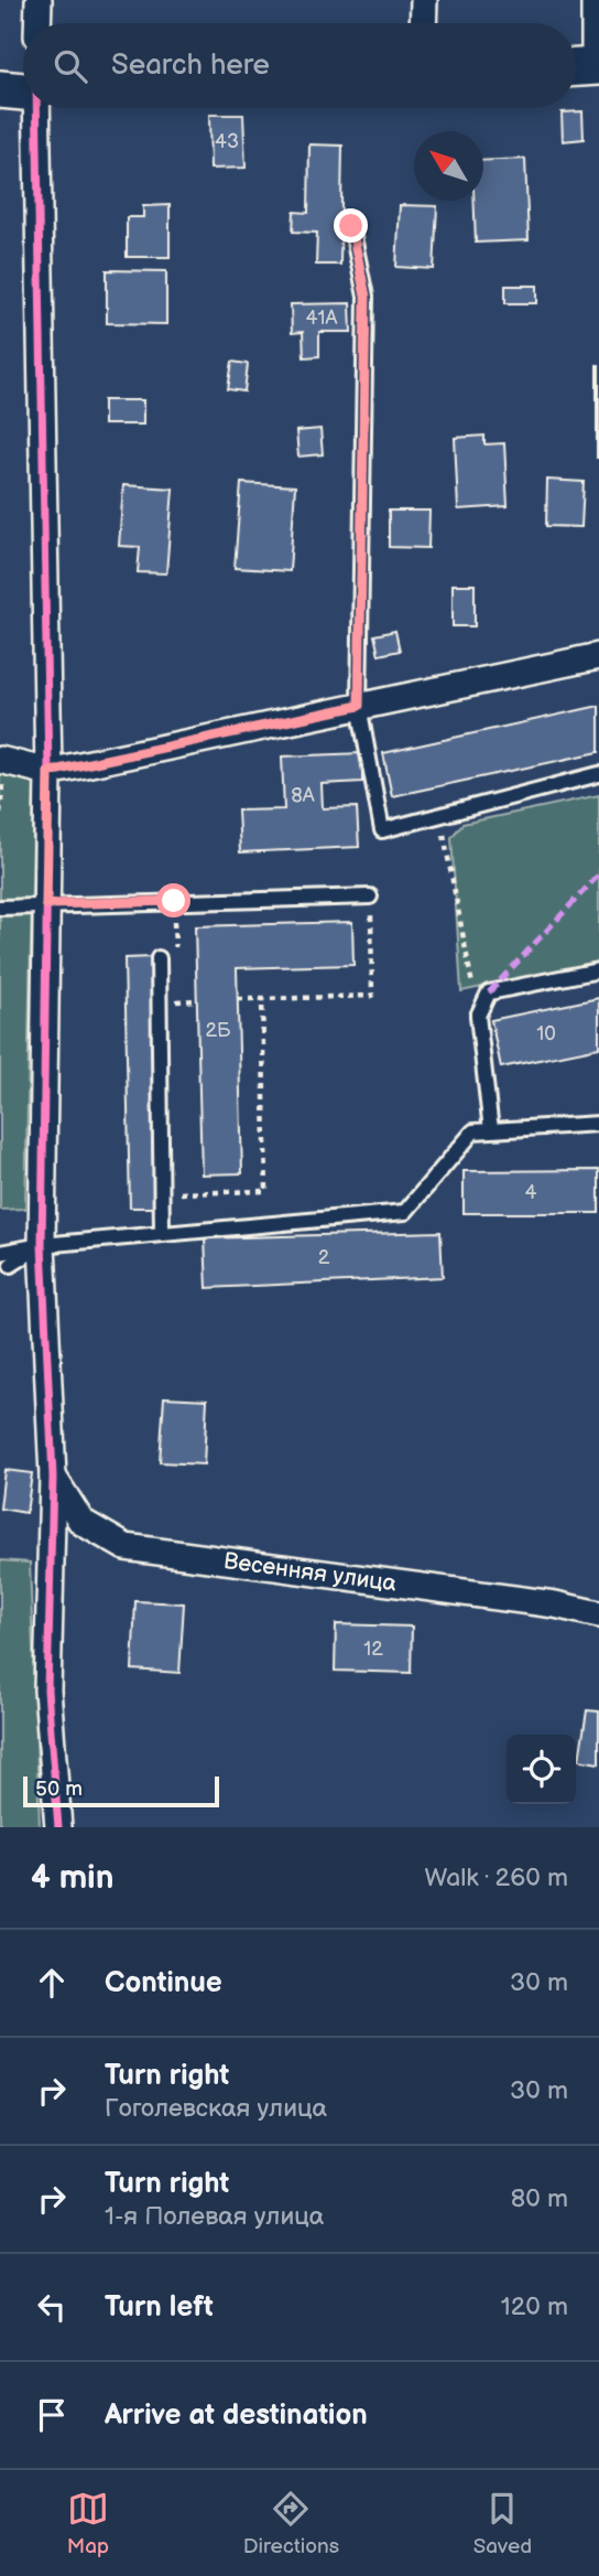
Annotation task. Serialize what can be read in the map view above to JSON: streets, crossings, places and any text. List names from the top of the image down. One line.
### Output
{"streets":{"street":["Весенняя улица"]},"house_numbers":["43","41А","8А","2Б","10","4","2","12"],"scale_bar":"50 m","north":"top left","page":{"search":"Search here","scale":"50 m","heading":["4 min","Walk · 260 m"],"list":[["Continue","30 m"],["Turn right","Гоголевская улица","30 m"],["Turn right","1-я Полевая улица","80 m"],["Turn left","120 m"],"Arrive at destination"],"nav":["Map","Directions","Saved"]}}
